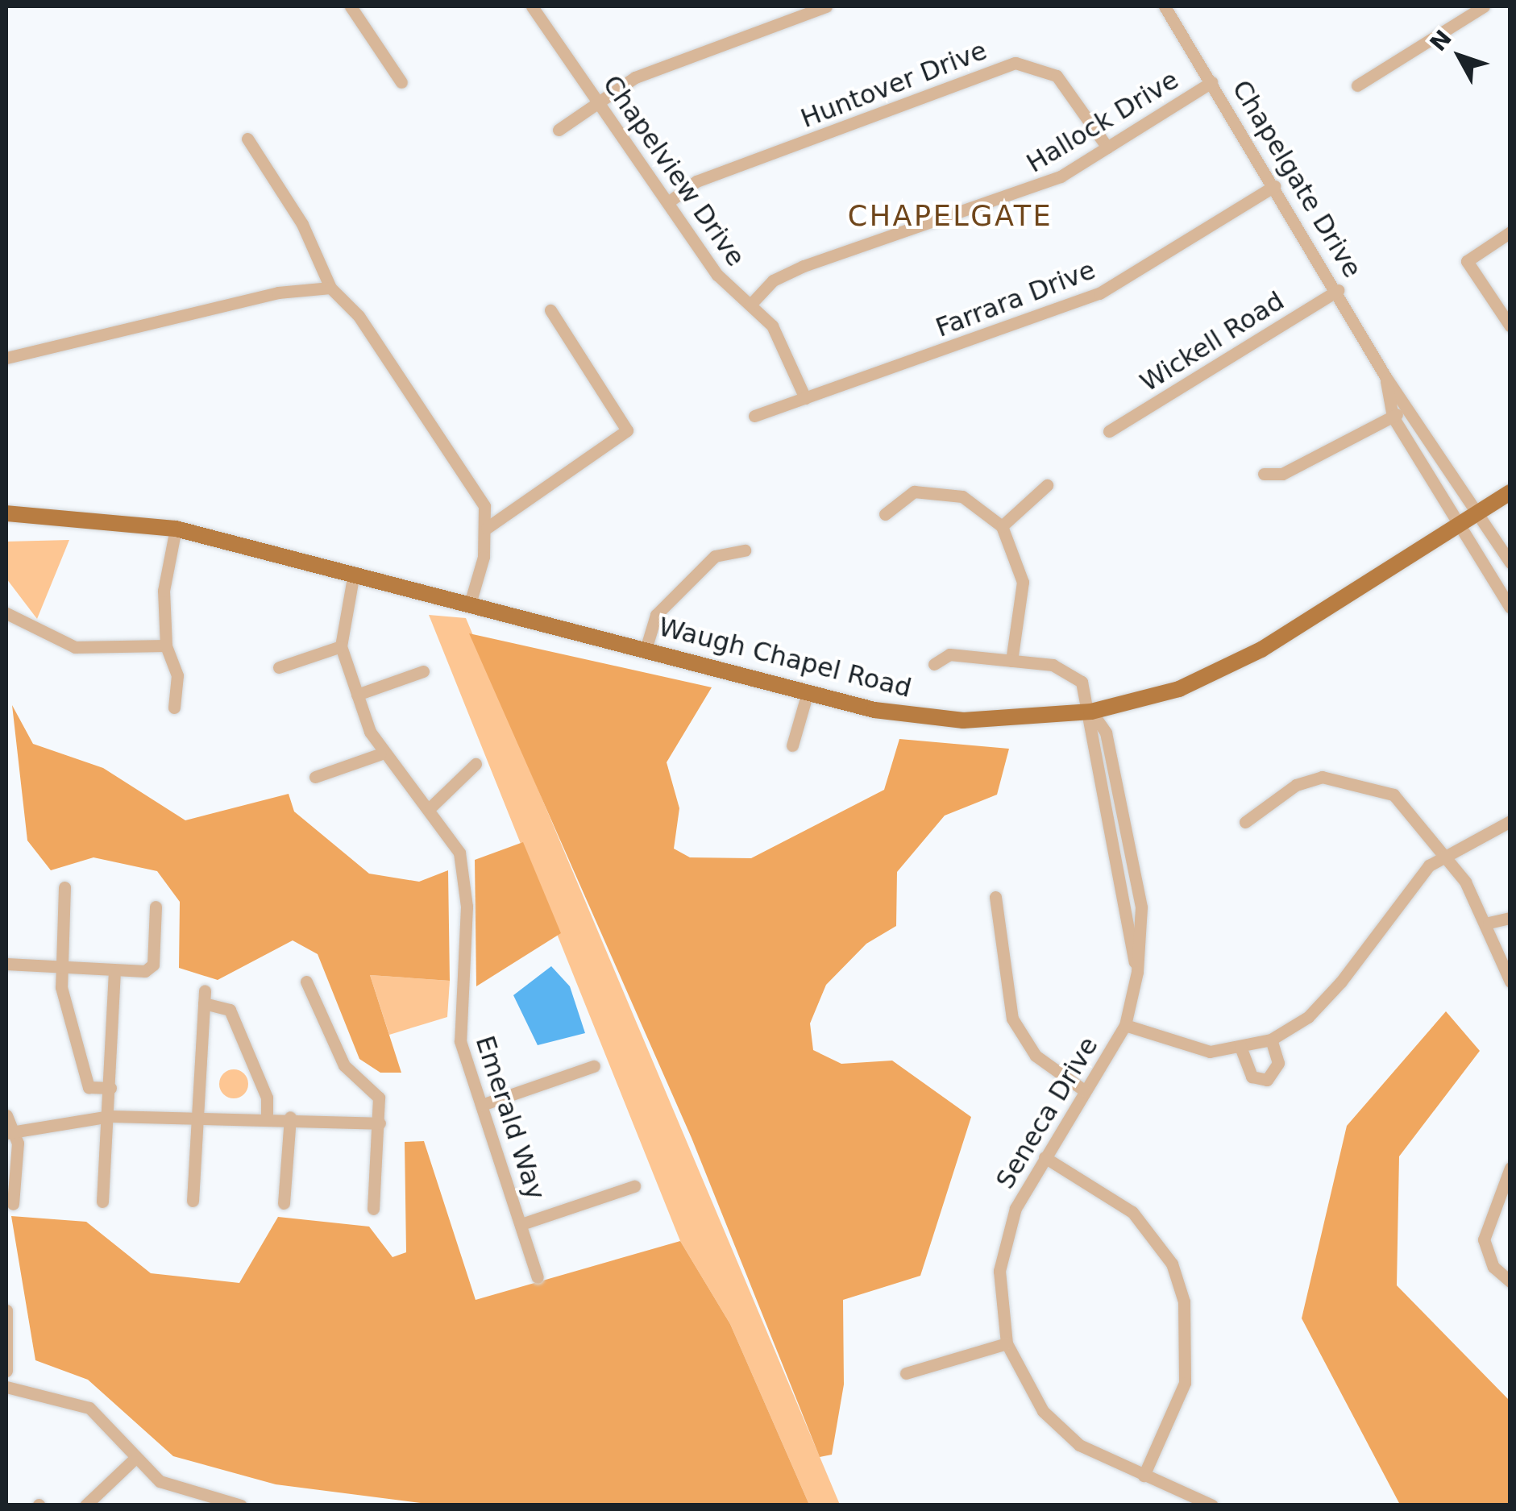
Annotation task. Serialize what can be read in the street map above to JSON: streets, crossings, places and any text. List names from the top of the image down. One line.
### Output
{"streets":{"main road":["Waugh Chapel Road"],"street":["Huntover Drive","Hallock Drive","Chapelview Drive","Chapelgate Drive","Farrara Drive","Wickell Road","Seneca Drive","Emerald Way"]},"crossings":[["Huntover Drive","Hallock Drive"],["Huntover Drive","Chapelview Drive"],["Hallock Drive","Chapelview Drive"],["Hallock Drive","Chapelgate Drive"],["Chapelview Drive","Farrara Drive"],["Chapelgate Drive","Farrara Drive"],["Chapelgate Drive","Wickell Road"],["Chapelgate Drive","Waugh Chapel Road"],["Waugh Chapel Road","Seneca Drive"],["Waugh Chapel Road","Emerald Way"]],"districts":["CHAPELGATE"],"north":"top left"}
